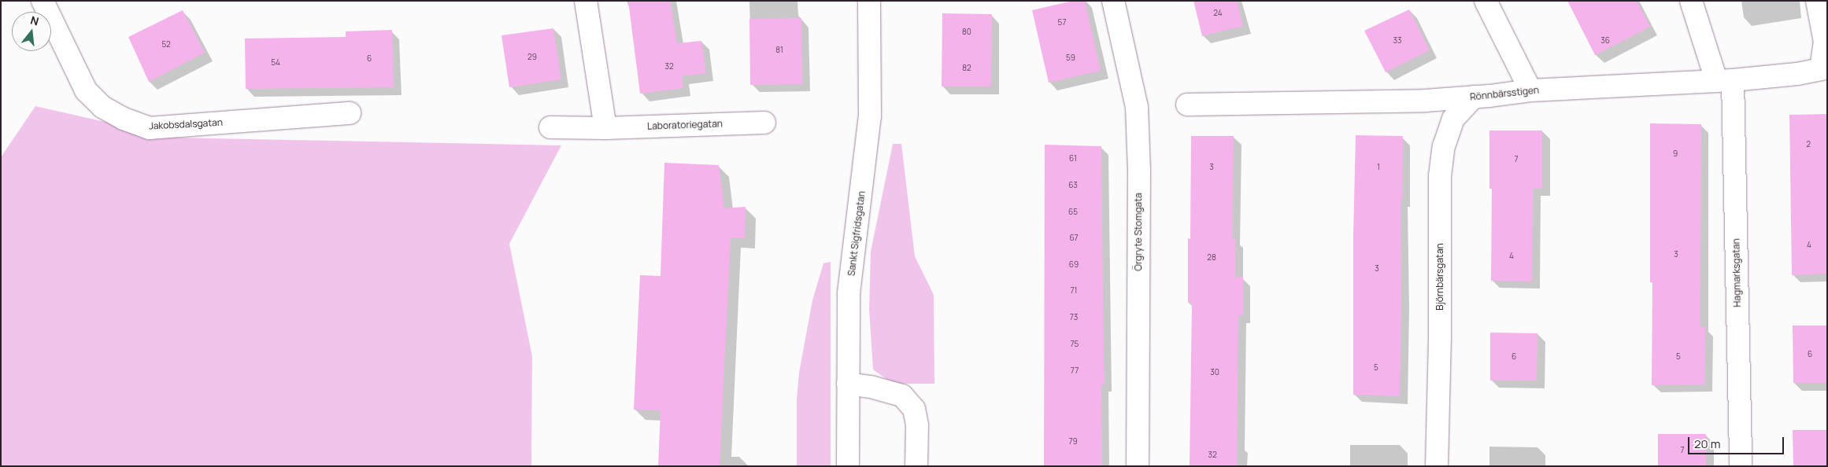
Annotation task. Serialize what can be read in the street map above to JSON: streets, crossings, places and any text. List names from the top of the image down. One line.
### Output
{"streets":{"street":["Rönnbärsstigen","Jakobsdalsgatan","Laboratoriegatan","Örgryte Stomgata","Sankt Sigfridsgatan","Hagmarksgatan","Björnbärsgatan"]},"crossings":[["Rönnbärsstigen","Hagmarksgatan"],["Rönnbärsstigen","Björnbärsgatan"]],"house_numbers":["24","57","80","33","36","52","81","29","59","6","54","32","82","2","9","61","7","3","1","63","65","67","4","3","4","28","69","3","71","73","75","6","6","5","5","77","30","79","7","32"],"scale_bar":"20 m","north":"top"}
